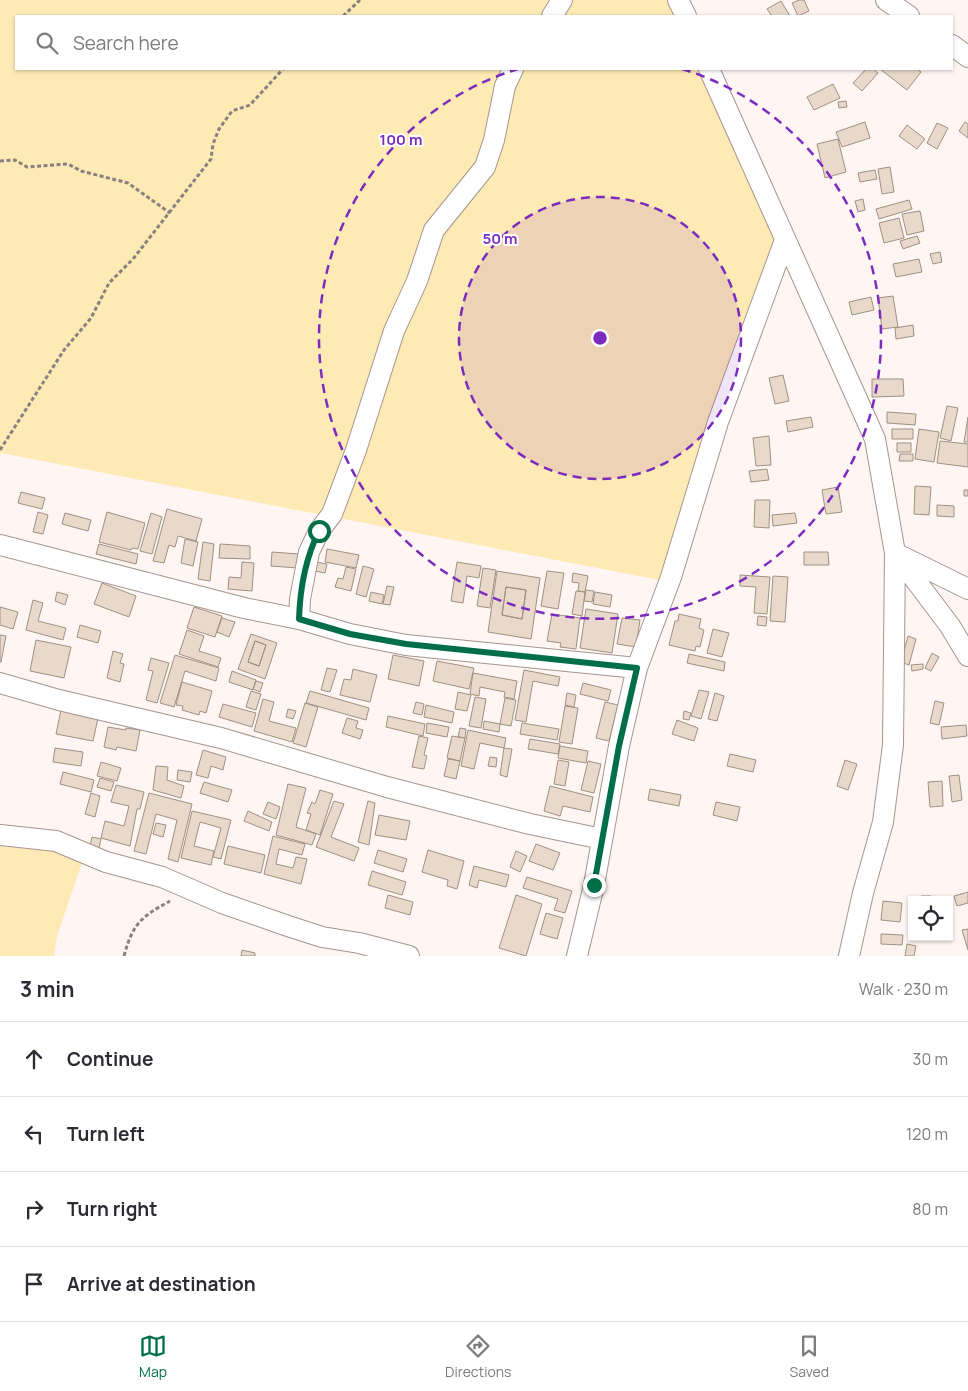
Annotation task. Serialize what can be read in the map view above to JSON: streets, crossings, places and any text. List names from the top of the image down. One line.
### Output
{"page":{"search":"Search here","heading":["3 min","Walk · 230 m"],"list":[["Continue","30 m"],["Turn left","120 m"],["Turn right","80 m"],"Arrive at destination"],"nav":["Map","Directions","Saved"]},"rings":["100 m","50 m"]}
